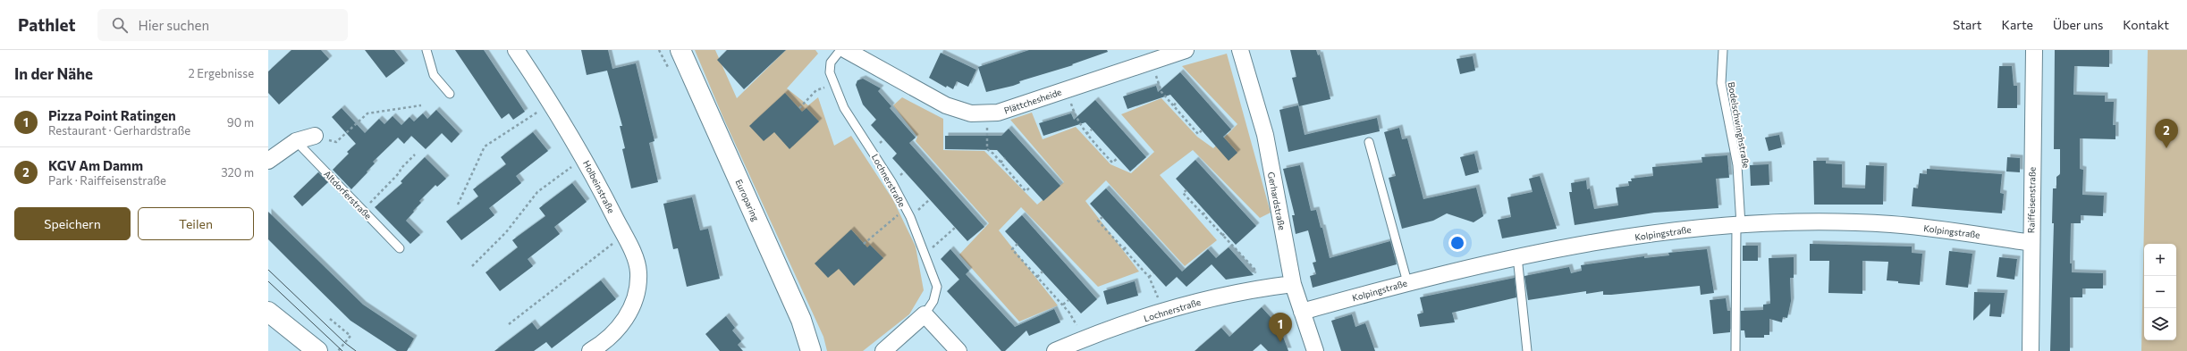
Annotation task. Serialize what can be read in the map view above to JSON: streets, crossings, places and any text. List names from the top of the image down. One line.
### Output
{"streets":{"main road":["Europaring"],"street":["Plättchesheide","Lochnerstraße","Holbeinstraße","Raiffeisenstraße","Gerhardstraße","Kolpingstraße"],"lane":["Bodelschwinghstraße","Altdorferstraße"]},"crossings":[["Bodelschwinghstraße","Kolpingstraße"],["Lochnerstraße","Gerhardstraße"],["Raiffeisenstraße","Kolpingstraße"],["Gerhardstraße","Kolpingstraße"]],"page":{"header":"Pathlet","search":"Hier suchen","nav":["Start","Karte","Über uns","Kontakt"],"heading":["In der Nähe","2 Ergebnisse"],"list":[{"mark":"1","name":"Pizza Point Ratingen","note":"Restaurant · Gerhardstraße","value":"90 m"},{"mark":"2","name":"KGV Am Damm","note":"Park · Raiffeisenstraße","value":"320 m"}],"pins":["2","1"],"buttons":["Speichern","Teilen"],"map_buttons":["+","−"]}}
